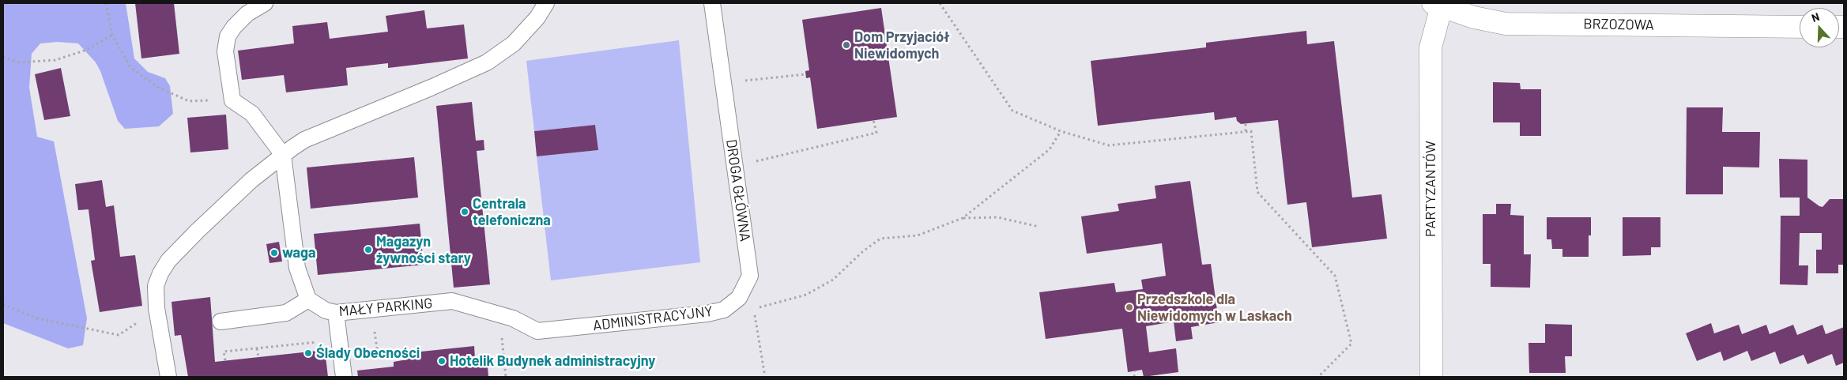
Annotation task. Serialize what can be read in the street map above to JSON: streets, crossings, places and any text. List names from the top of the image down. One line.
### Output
{"streets":{"street":["BRZOZOWA","PARTYZANTÓW"],"lane":["DROGA GŁÓWNA","MAŁY PARKING","ADMINISTRACYJNY"]},"crossings":[["BRZOZOWA","PARTYZANTÓW"],["DROGA GŁÓWNA","ADMINISTRACYJNY"],["MAŁY PARKING","ADMINISTRACYJNY"]],"places":["Dom Przyjaciół Niewidomych","Centrala telefoniczna","Magazyn żywności stary","waga","Przedszkole dla Niewidomych w Laskach","Ślady Obecności","Hotelik Budynek administracyjny"],"north":"top"}
